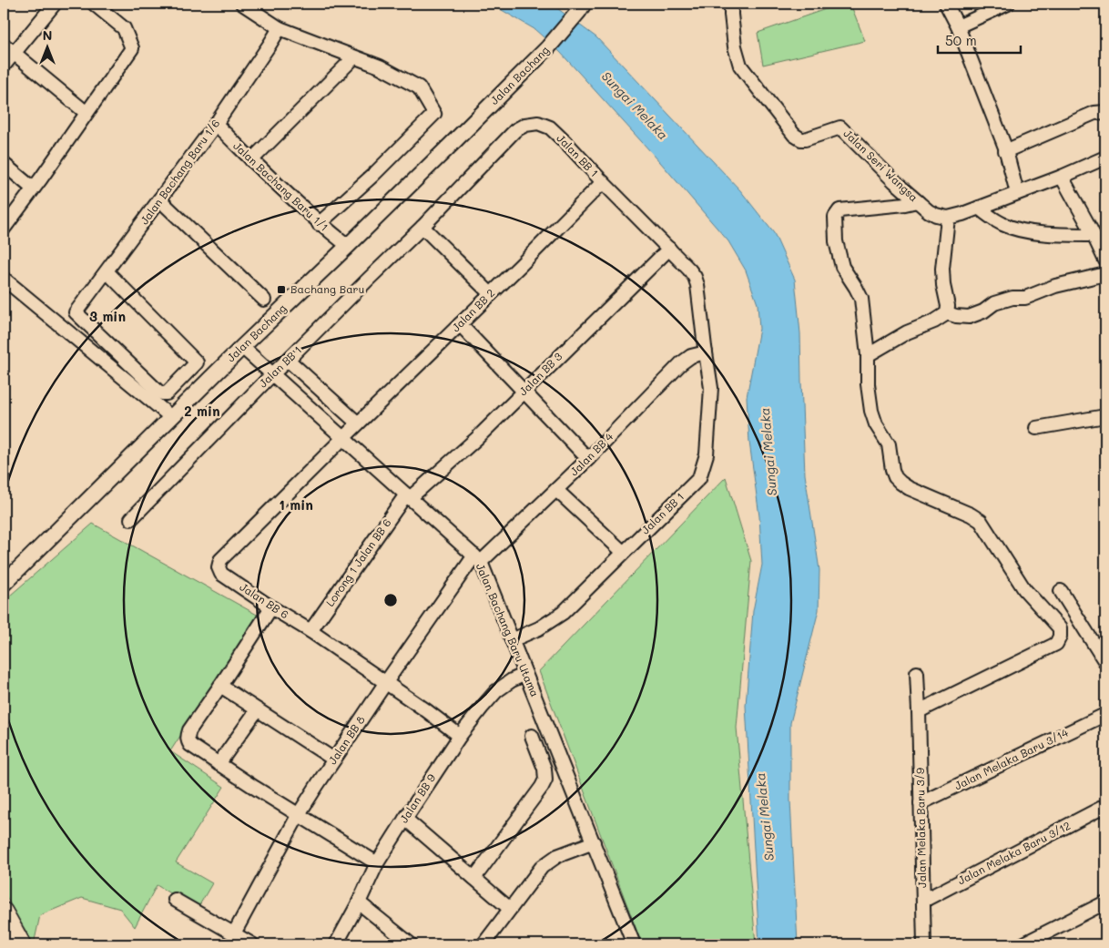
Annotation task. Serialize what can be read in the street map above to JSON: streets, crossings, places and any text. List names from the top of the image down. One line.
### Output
{"streets":{"street":["Jalan Bachang","Jalan BB 1","Jalan Seri Wangsa","Jalan Bachang Baru 1/6","Jalan Bachang Baru 1/1","Jalan BB 2","Jalan BB 3","Jalan BB 4","Lorong 1 Jalan BB 6","Jalan BB 6","Jalan Bachang Baru Utama","Jalan BB 8","Jalan Melaka Baru 3/14","Jalan BB 9","Jalan Melaka Baru 3/9","Jalan Melaka Baru 3/12"]},"crossings":[["Jalan Bachang","Jalan Bachang Baru 1/1"],["Jalan Bachang","Jalan Bachang Baru Utama"],["Jalan BB 1","Jalan BB 2"],["Jalan BB 1","Jalan BB 3"],["Jalan BB 1","Jalan BB 4"],["Jalan BB 1","Jalan Bachang Baru Utama"],["Jalan Bachang Baru 1/6","Jalan Bachang Baru 1/1"],["Jalan BB 2","Jalan BB 6"],["Jalan BB 2","Jalan Bachang Baru Utama"],["Jalan BB 3","Lorong 1 Jalan BB 6"],["Jalan BB 3","Jalan Bachang Baru Utama"],["Jalan BB 4","Jalan Bachang Baru Utama"],["Jalan BB 4","Jalan BB 8"],["Lorong 1 Jalan BB 6","Jalan BB 6"],["Lorong 1 Jalan BB 6","Jalan Bachang Baru Utama"],["Jalan BB 6","Jalan Bachang Baru Utama"],["Jalan BB 6","Jalan BB 8"],["Jalan BB 6","Jalan BB 9"],["Jalan Bachang Baru Utama","Jalan BB 8"],["Jalan Bachang Baru Utama","Jalan BB 9"],["Jalan Melaka Baru 3/14","Jalan Melaka Baru 3/9"],["Jalan Melaka Baru 3/9","Jalan Melaka Baru 3/12"]],"water":["Sungai Melaka"],"places":{"transit":["Bachang Baru"]},"scale_bar":"50 m","north":"top","rings":["3 min","2 min","1 min"]}
